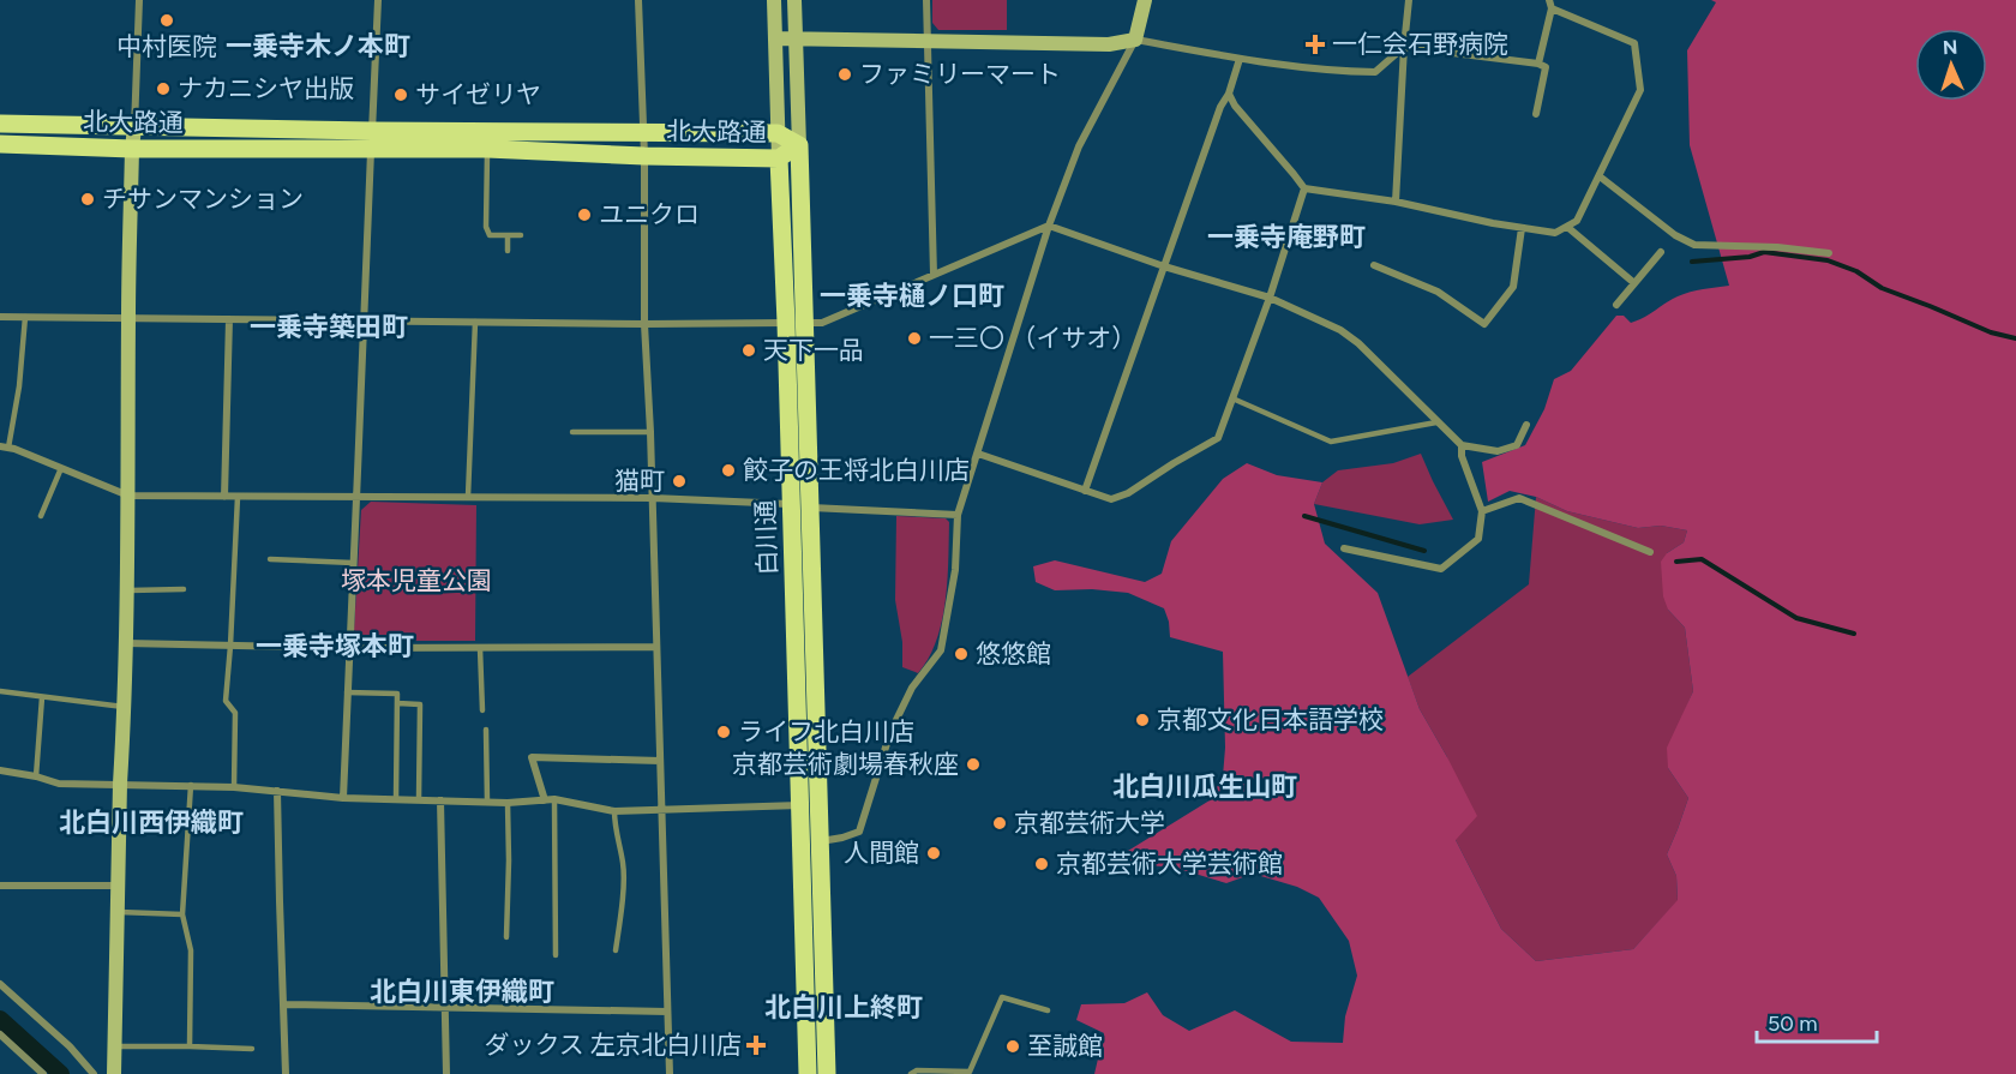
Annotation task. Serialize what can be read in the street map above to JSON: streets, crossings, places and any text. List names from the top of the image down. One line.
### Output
{"streets":{"main road":["北大路通","白川通"]},"crossings":[["北大路通","白川通"]],"districts":["一乗寺木ノ本町","一乗寺庵野町","一乗寺樋ノ口町","一乗寺築田町","一乗寺塚本町","北白川瓜生山町","北白川西伊織町","北白川東伊織町","北白川上終町"],"parks":["塚本児童公園"],"places":{"other":["中村医院","ファミリーマート","ナカニシヤ出版","サイゼリヤ","チサンマンション","ユニクロ","一三〇 （イサオ）","天下一品","餃子の王将北白川店","猫町","悠悠館","京都文化日本語学校","ライフ北白川店","京都芸術劇場春秋座","京都芸術大学","人間館","京都芸術大学芸術館","至誠館"],"health":["一仁会石野病院","ダックス 左京北白川店"]},"scale_bar":"50 m","north":"top"}
